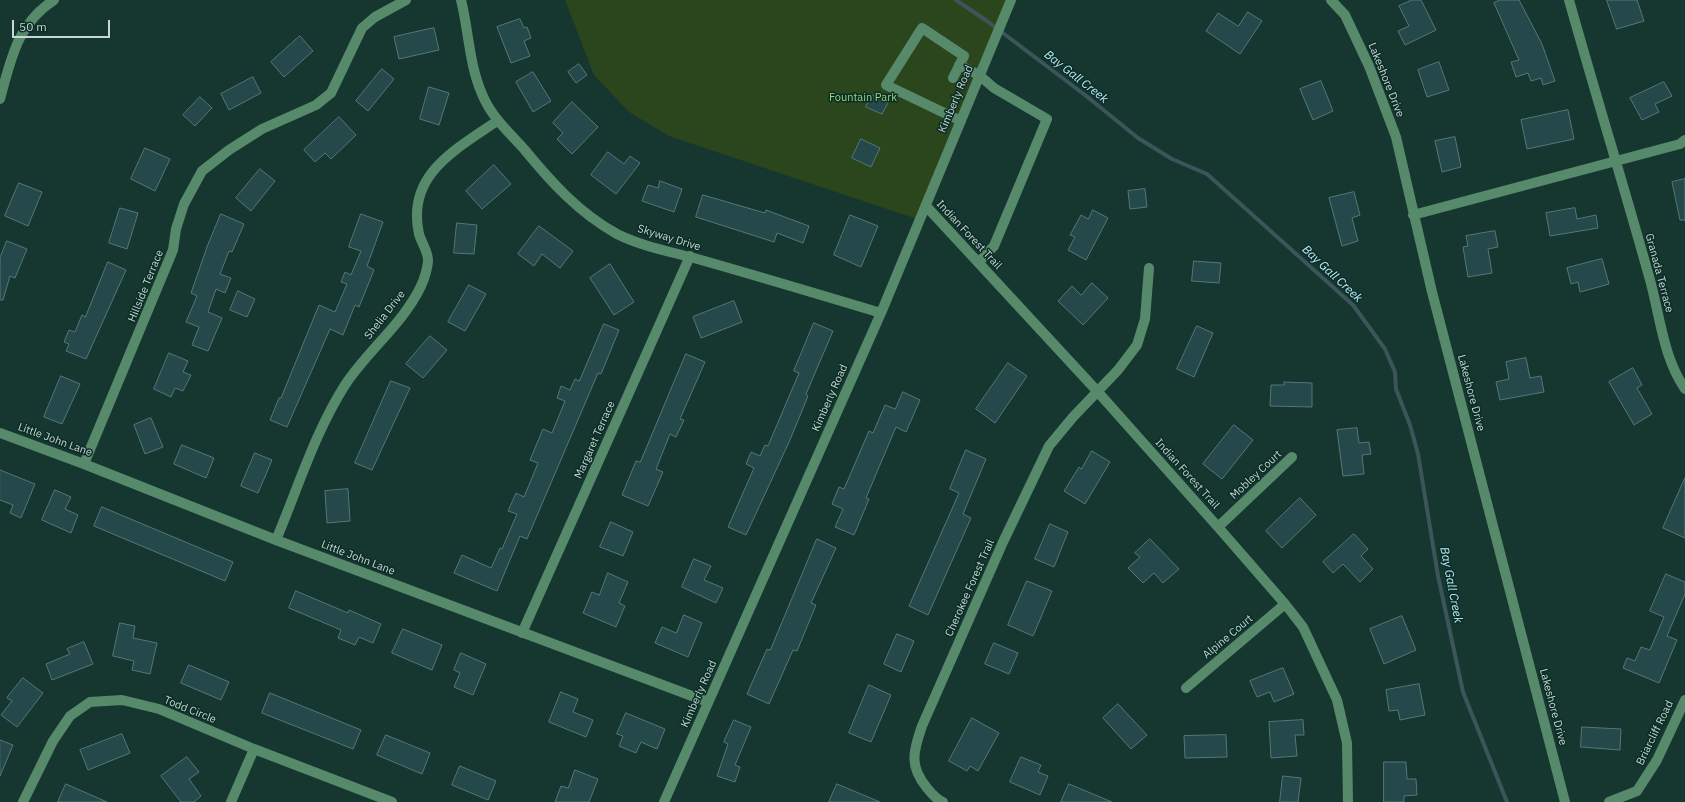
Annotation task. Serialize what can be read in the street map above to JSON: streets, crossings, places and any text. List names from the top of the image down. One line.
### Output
{"streets":{"street":["Lakeshore Drive","Kimberly Road","Indian Forest Trail","Skyway Drive","Granada Terrace","Hillside Terrace","Shelia Drive","Little John Lane","Margaret Terrace","Mobley Court","Cherokee Forest Trail","Alpine Court","Todd Circle","Briarcliff Road"]},"crossings":[["Kimberly Road","Indian Forest Trail"],["Kimberly Road","Skyway Drive"],["Kimberly Road","Little John Lane"],["Indian Forest Trail","Mobley Court"],["Indian Forest Trail","Cherokee Forest Trail"],["Indian Forest Trail","Alpine Court"],["Skyway Drive","Shelia Drive"],["Skyway Drive","Margaret Terrace"],["Hillside Terrace","Little John Lane"],["Shelia Drive","Little John Lane"],["Little John Lane","Margaret Terrace"]],"water":["Bay Gall Creek"],"parks":["Fountain Park"],"scale_bar":"50 m"}
